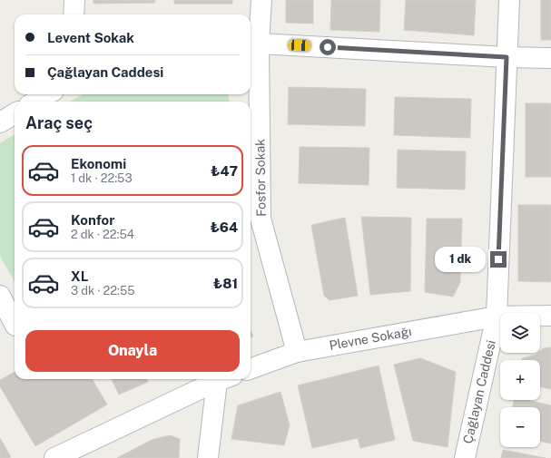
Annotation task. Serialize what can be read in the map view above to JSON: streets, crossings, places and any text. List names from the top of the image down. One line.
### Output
{"streets":{"street":["Fosfor Sokak","Plevne Sokağı","Çağlayan Caddesi"]},"crossings":[["Fosfor Sokak","Plevne Sokağı"],["Plevne Sokağı","Çağlayan Caddesi"]],"page":{"banner":["Levent Sokak","Çağlayan Caddesi"],"heading":"Araç seç","list":[{"name":"Ekonomi","note":"1 dk · 22:53","value":"₺47"},{"name":"Konfor","note":"2 dk · 22:54","value":"₺64"},{"name":"XL","note":"3 dk · 22:55","value":"₺81"}],"bubble":"1 dk","map_buttons":["+","−"],"buttons":"Onayla"}}
